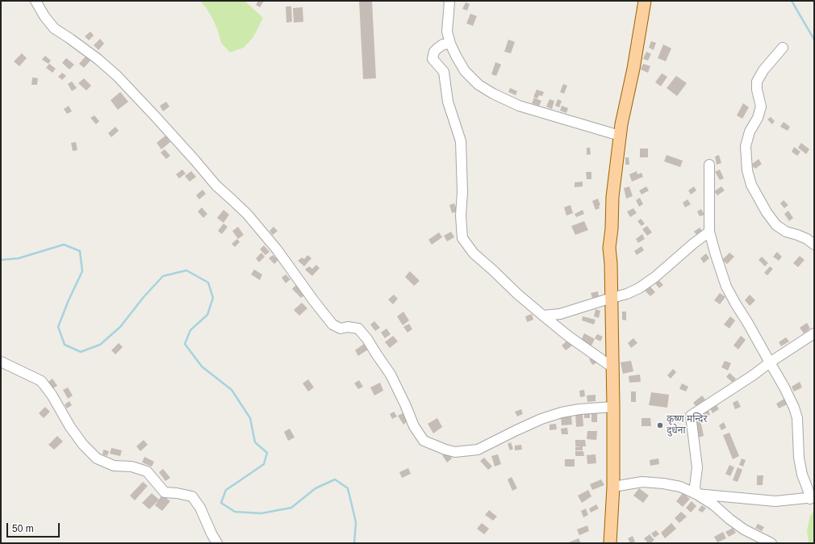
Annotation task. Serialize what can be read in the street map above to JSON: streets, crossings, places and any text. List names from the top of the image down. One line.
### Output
{"places":["कृष्ण मन्दिर दुधेना"],"scale_bar":"50 m"}
